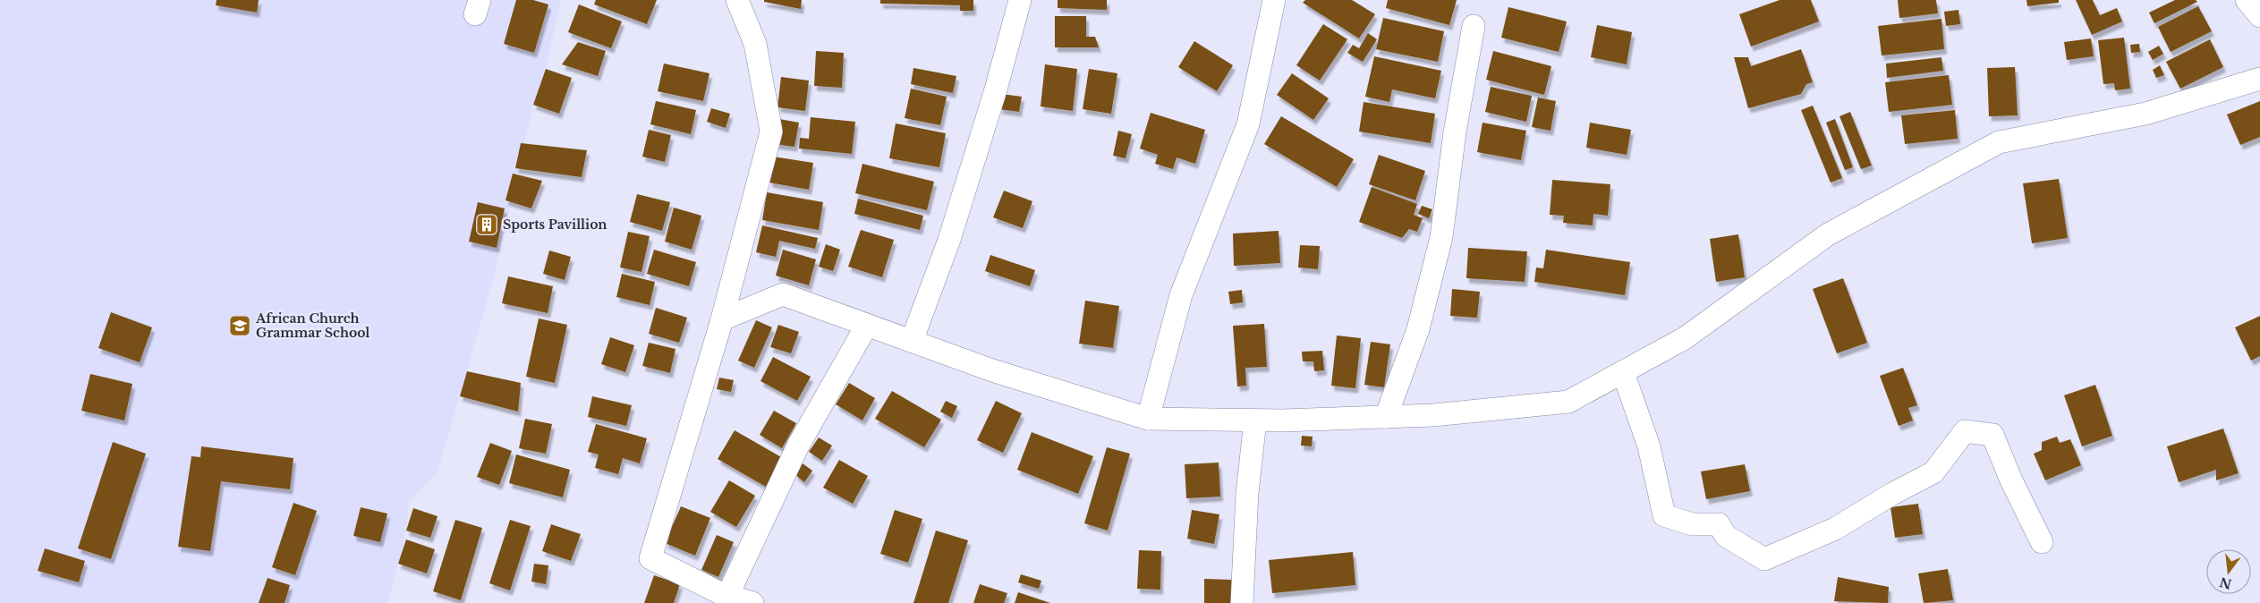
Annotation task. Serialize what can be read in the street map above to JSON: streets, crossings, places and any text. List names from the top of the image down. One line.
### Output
{"places":{"building":["Sports Pavillion"],"school or university":["African Church Grammar School"]},"north":"bottom"}
